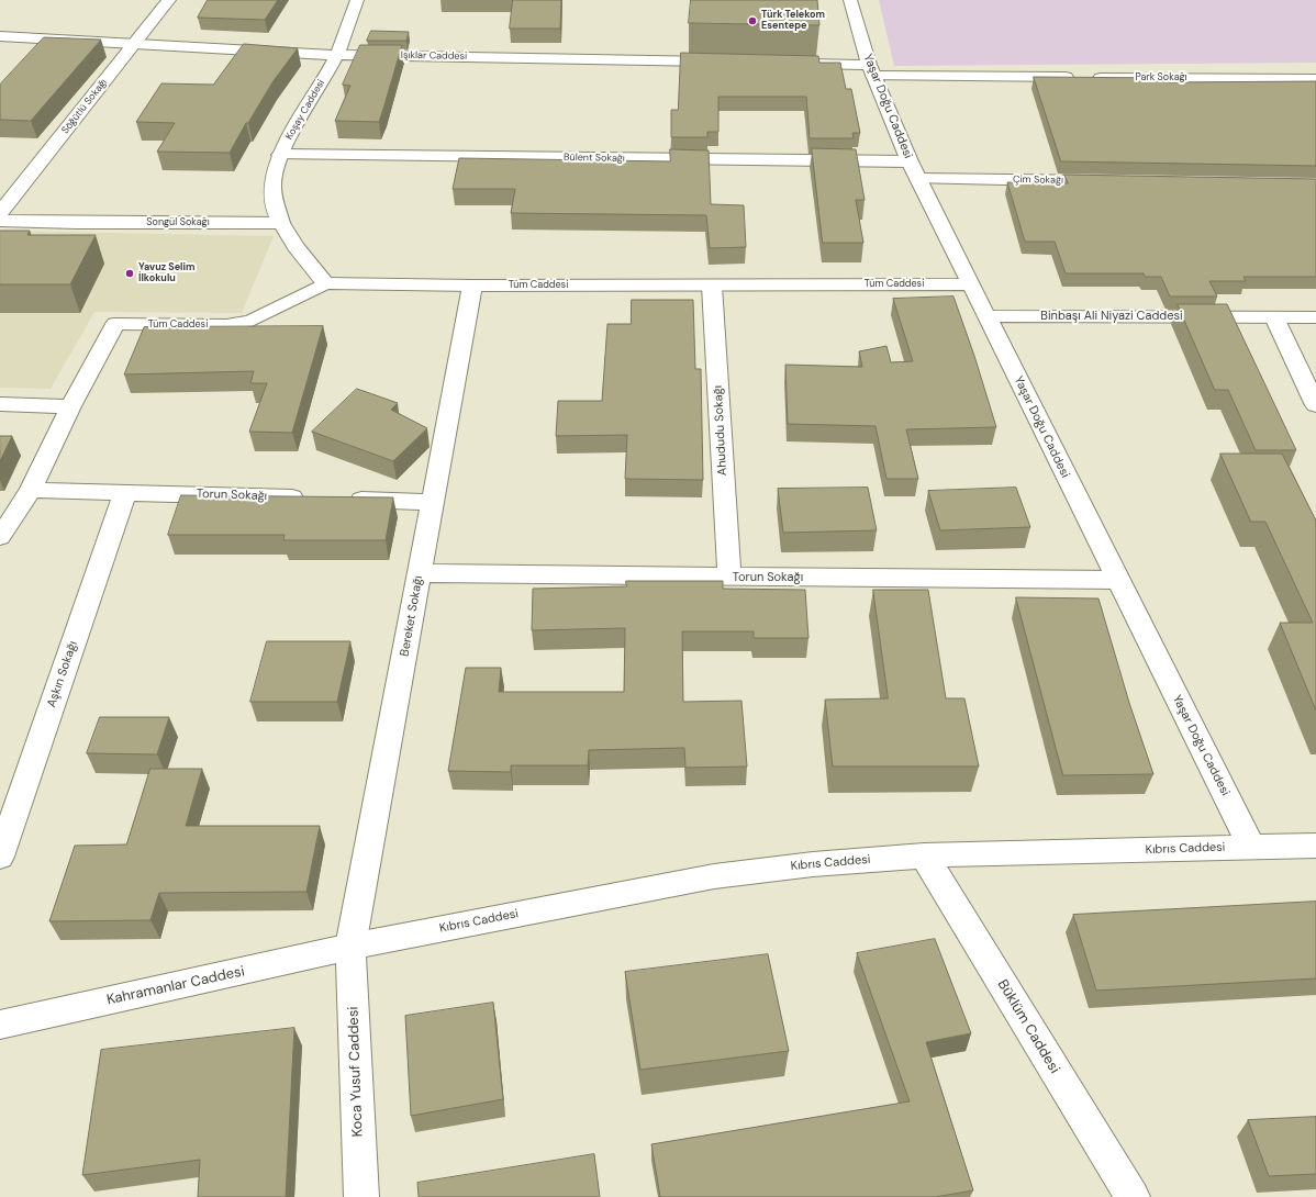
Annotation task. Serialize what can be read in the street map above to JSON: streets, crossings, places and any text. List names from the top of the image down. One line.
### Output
{"streets":{"street":["Işıklar Caddesi","Park Sokağı","Söğütlü Sokağı","Yaşar Doğu Caddesi","Koşay Caddesi","Bülent Sokağı","Çim Sokağı","Songül Sokağı","Tüm Caddesi","Binbaşı Ali Niyazi Caddesi","Ahududu Sokağı","Torun Sokağı","Bereket Sokağı","Aşkın Sokağı","Kıbrıs Caddesi","Kahramanlar Caddesi","Büklüm Caddesi","Koca Yusuf Caddesi"]},"crossings":[["Işıklar Caddesi","Söğütlü Sokağı"],["Işıklar Caddesi","Koşay Caddesi"],["Park Sokağı","Yaşar Doğu Caddesi"],["Yaşar Doğu Caddesi","Bülent Sokağı"],["Yaşar Doğu Caddesi","Çim Sokağı"],["Yaşar Doğu Caddesi","Tüm Caddesi"],["Yaşar Doğu Caddesi","Binbaşı Ali Niyazi Caddesi"],["Yaşar Doğu Caddesi","Torun Sokağı"],["Yaşar Doğu Caddesi","Kıbrıs Caddesi"],["Koşay Caddesi","Bülent Sokağı"],["Koşay Caddesi","Songül Sokağı"],["Bülent Sokağı","Çim Sokağı"],["Tüm Caddesi","Ahududu Sokağı"],["Tüm Caddesi","Bereket Sokağı"],["Ahududu Sokağı","Torun Sokağı"],["Torun Sokağı","Bereket Sokağı"],["Torun Sokağı","Aşkın Sokağı"],["Bereket Sokağı","Kıbrıs Caddesi"],["Bereket Sokağı","Kahramanlar Caddesi"],["Bereket Sokağı","Koca Yusuf Caddesi"],["Kıbrıs Caddesi","Kahramanlar Caddesi"],["Kıbrıs Caddesi","Büklüm Caddesi"],["Kıbrıs Caddesi","Koca Yusuf Caddesi"],["Kahramanlar Caddesi","Koca Yusuf Caddesi"]],"places":["Türk Telekom Esentepe","Yavuz Selim İlkokulu"]}
